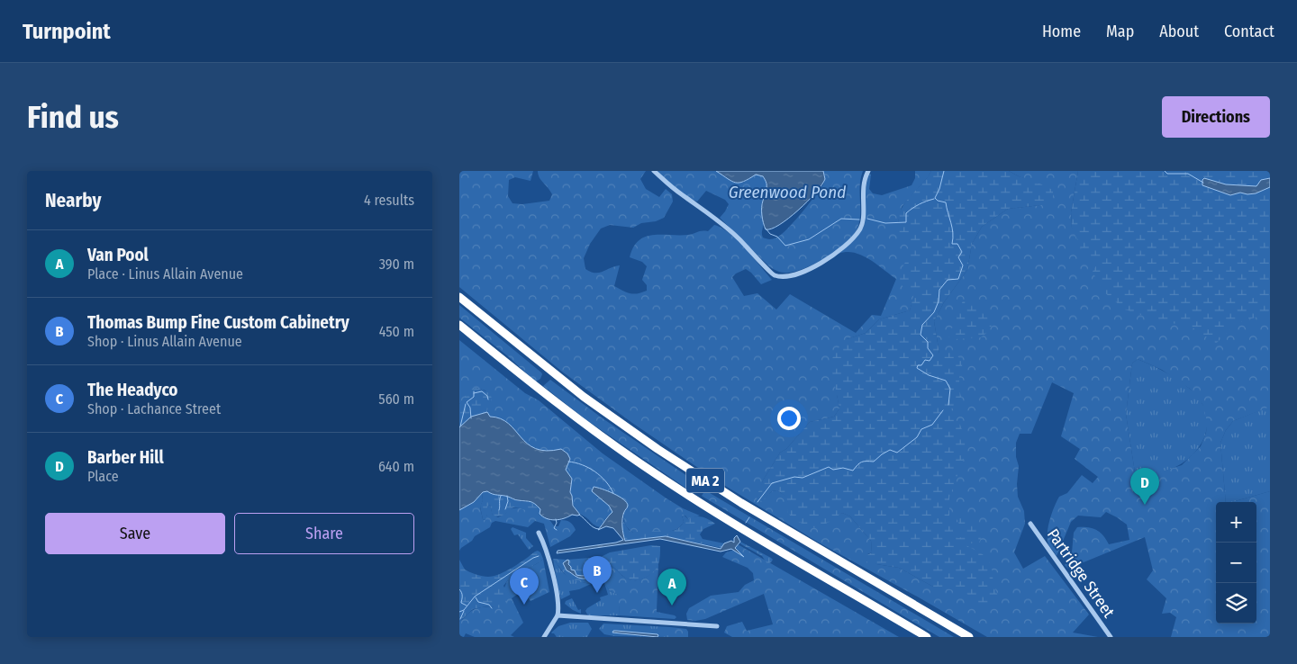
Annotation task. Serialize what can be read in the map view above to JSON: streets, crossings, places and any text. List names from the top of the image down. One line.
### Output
{"streets":{"highway":["MA 2"],"street":["Partridge Street"]},"water":["Greenwood Pond"],"page":{"header":"Turnpoint","nav":["Home","Map","About","Contact"],"buttons":["Directions",["Save","Share"]],"title":"Find us","heading":["Nearby","4 results"],"list":[{"mark":"A","name":"Van Pool","note":"Place · Linus Allain Avenue","value":"390 m"},{"mark":"B","name":"Thomas Bump Fine Custom Cabinetry","note":"Shop · Linus Allain Avenue","value":"450 m"},{"mark":"C","name":"The Headyco","note":"Shop · Lachance Street","value":"560 m"},{"mark":"D","name":"Barber Hill","note":"Place","value":"640 m"}],"pins":["D","B","C","A"],"map_buttons":["+","−"]}}
